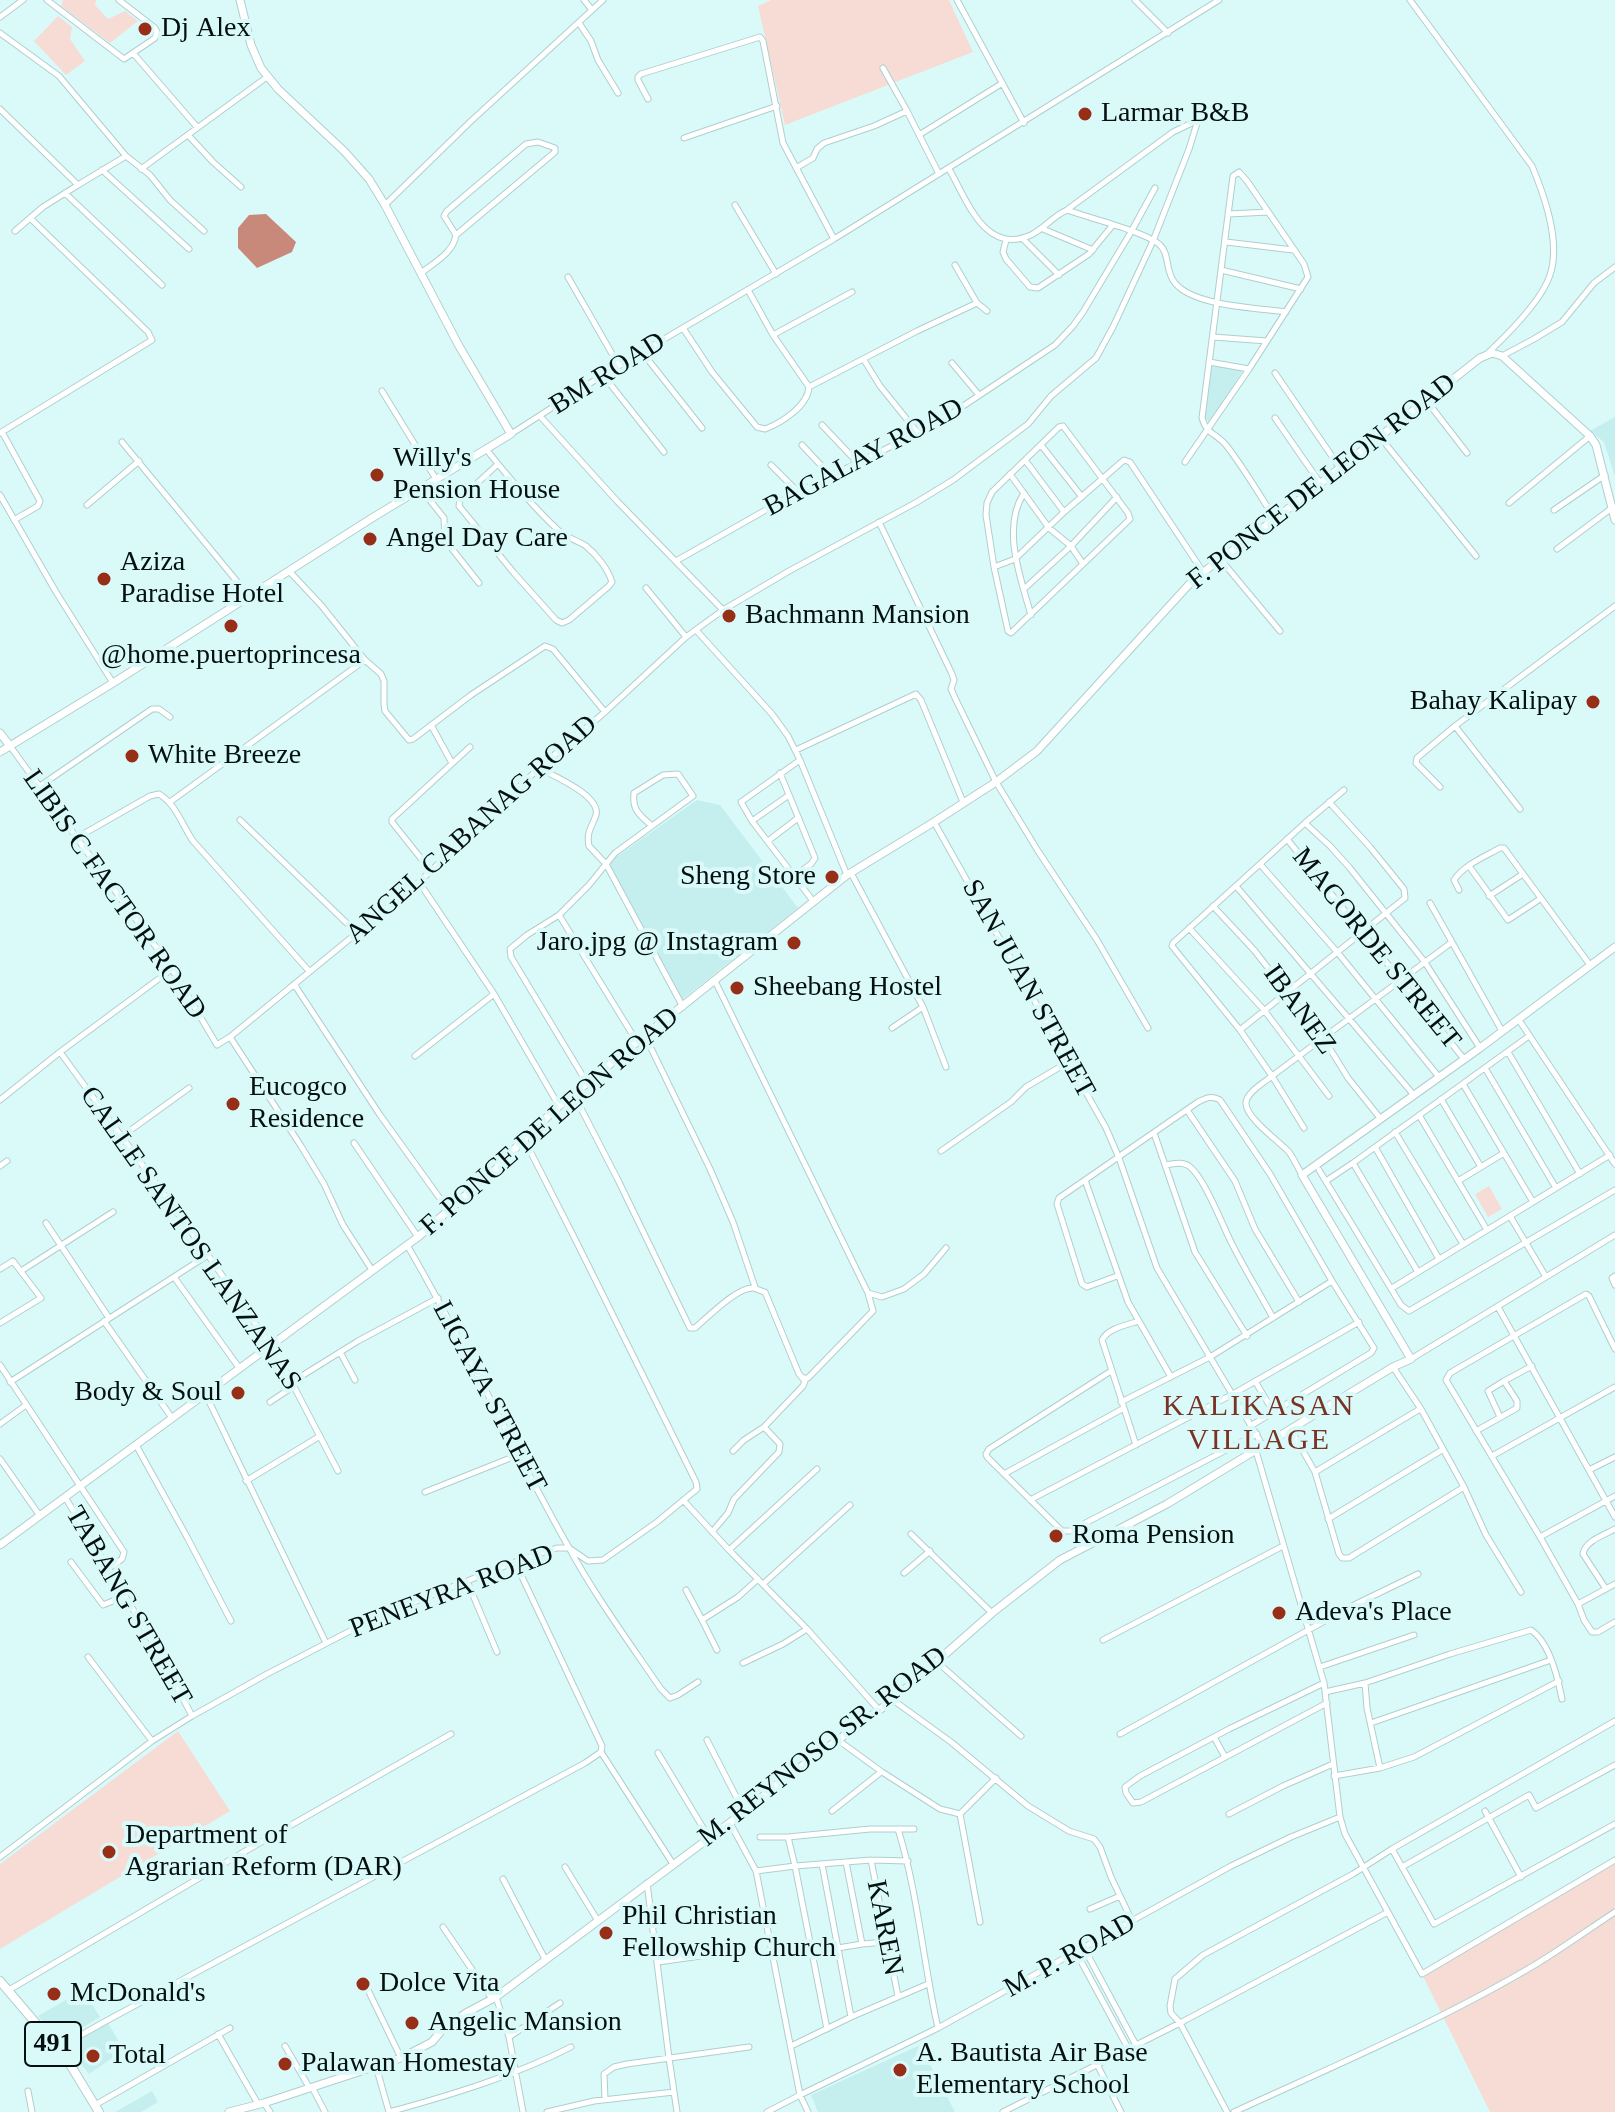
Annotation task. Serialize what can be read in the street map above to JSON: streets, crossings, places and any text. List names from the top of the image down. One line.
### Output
{"streets":{"main road":["491"],"street":["BM ROAD","BAGALAY ROAD","F. PONCE DE LEON ROAD","ANGEL CABANAG ROAD","LIBIS C FACTOR ROAD","MACORDE STREET","SAN JUAN STREET","IBANEZ","CALLE SANTOS LANZANAS","LIGAYA STREET","PENEYRA ROAD","TABANG STREET","M. REYNOSO SR. ROAD","KAREN","M. P. ROAD"]},"crossings":[["BM ROAD","LIBIS C FACTOR ROAD"],["F. PONCE DE LEON ROAD","LIBIS C FACTOR ROAD"],["F. PONCE DE LEON ROAD","SAN JUAN STREET"],["F. PONCE DE LEON ROAD","CALLE SANTOS LANZANAS"],["F. PONCE DE LEON ROAD","LIGAYA STREET"],["F. PONCE DE LEON ROAD","TABANG STREET"],["ANGEL CABANAG ROAD","LIBIS C FACTOR ROAD"],["SAN JUAN STREET","M. REYNOSO SR. ROAD"],["SAN JUAN STREET","M. P. ROAD"],["LIGAYA STREET","PENEYRA ROAD"],["PENEYRA ROAD","TABANG STREET"]],"districts":["KALIKASAN VILLAGE"],"places":["Dj Alex","Larmar B&B","Willy's Pension House","Angel Day Care","Aziza Paradise Hotel","Bachmann Mansion","@home.puertoprincesa","Bahay Kalipay","White Breeze","Sheng Store","Jaro.jpg @ Instagram","Sheebang Hostel","Eucogco Residence","Body & Soul","Roma Pension","Adeva's Place","Department of Agrarian Reform (DAR)","Phil Christian Fellowship Church","Dolce Vita","McDonald's","Angelic Mansion","Total","Palawan Homestay","A. Bautista Air Base Elementary School"]}
